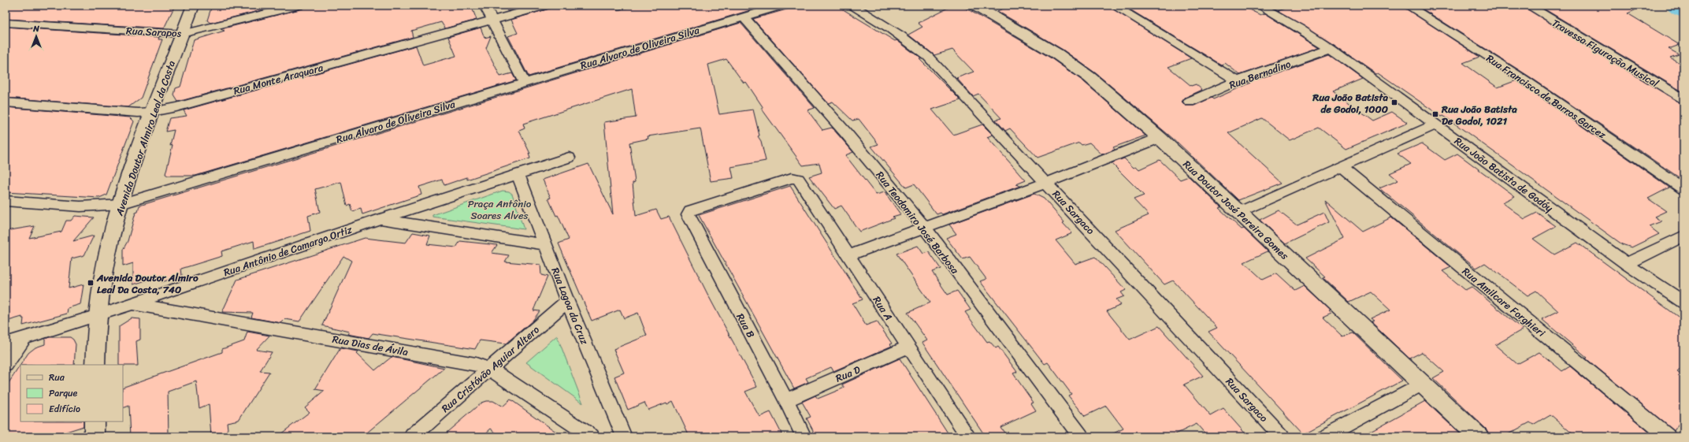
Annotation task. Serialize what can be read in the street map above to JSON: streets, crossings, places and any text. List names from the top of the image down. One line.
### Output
{"streets":{"main road":["Rua Doutor José Pereira Gomes"],"street":["Rua Sarapos","Rua Alvaro de Oliveira Silva","Travessa Figuração Musical","Rua Bernadino","Rua Monte Araquara","Rua Francisco de Barros Garcez","Avenida Doutor Almiro Leal da Costa","Rua João Batista de Godóy","Rua Sargaco","Rua Teodomiro José Barbosa","Rua Antônio de Camargo Ortiz","Rua Amilcare Forghieri","Rua Lagoa da Cruz","Rua A","Rua B","Rua Dias de Ávila","Rua Cristóvão Aguiar Altero","Rua D"]},"crossings":[["Rua Sarapos","Avenida Doutor Almiro Leal da Costa"],["Rua Alvaro de Oliveira Silva","Avenida Doutor Almiro Leal da Costa"],["Rua Alvaro de Oliveira Silva","Rua Teodomiro José Barbosa"],["Rua Bernadino","Rua João Batista de Godóy"],["Rua Monte Araquara","Avenida Doutor Almiro Leal da Costa"],["Avenida Doutor Almiro Leal da Costa","Rua Antônio de Camargo Ortiz"],["Rua Antônio de Camargo Ortiz","Rua Lagoa da Cruz"],["Rua Antônio de Camargo Ortiz","Rua Dias de Ávila"],["Rua Lagoa da Cruz","Rua Cristóvão Aguiar Altero"],["Rua A","Rua B"],["Rua A","Rua D"],["Rua B","Rua D"],["Rua Dias de Ávila","Rua Cristóvão Aguiar Altero"]],"parks":["Praça Antônio Soares Alves"],"places":{"transit":["Rua João Batista de Godoi, 1000","Rua João Batista De Godoi, 1021","Avenida Doutor Almiro Leal Da Costa, 740"]},"legend":["Rua","Parque","Edifício"],"north":"top"}
